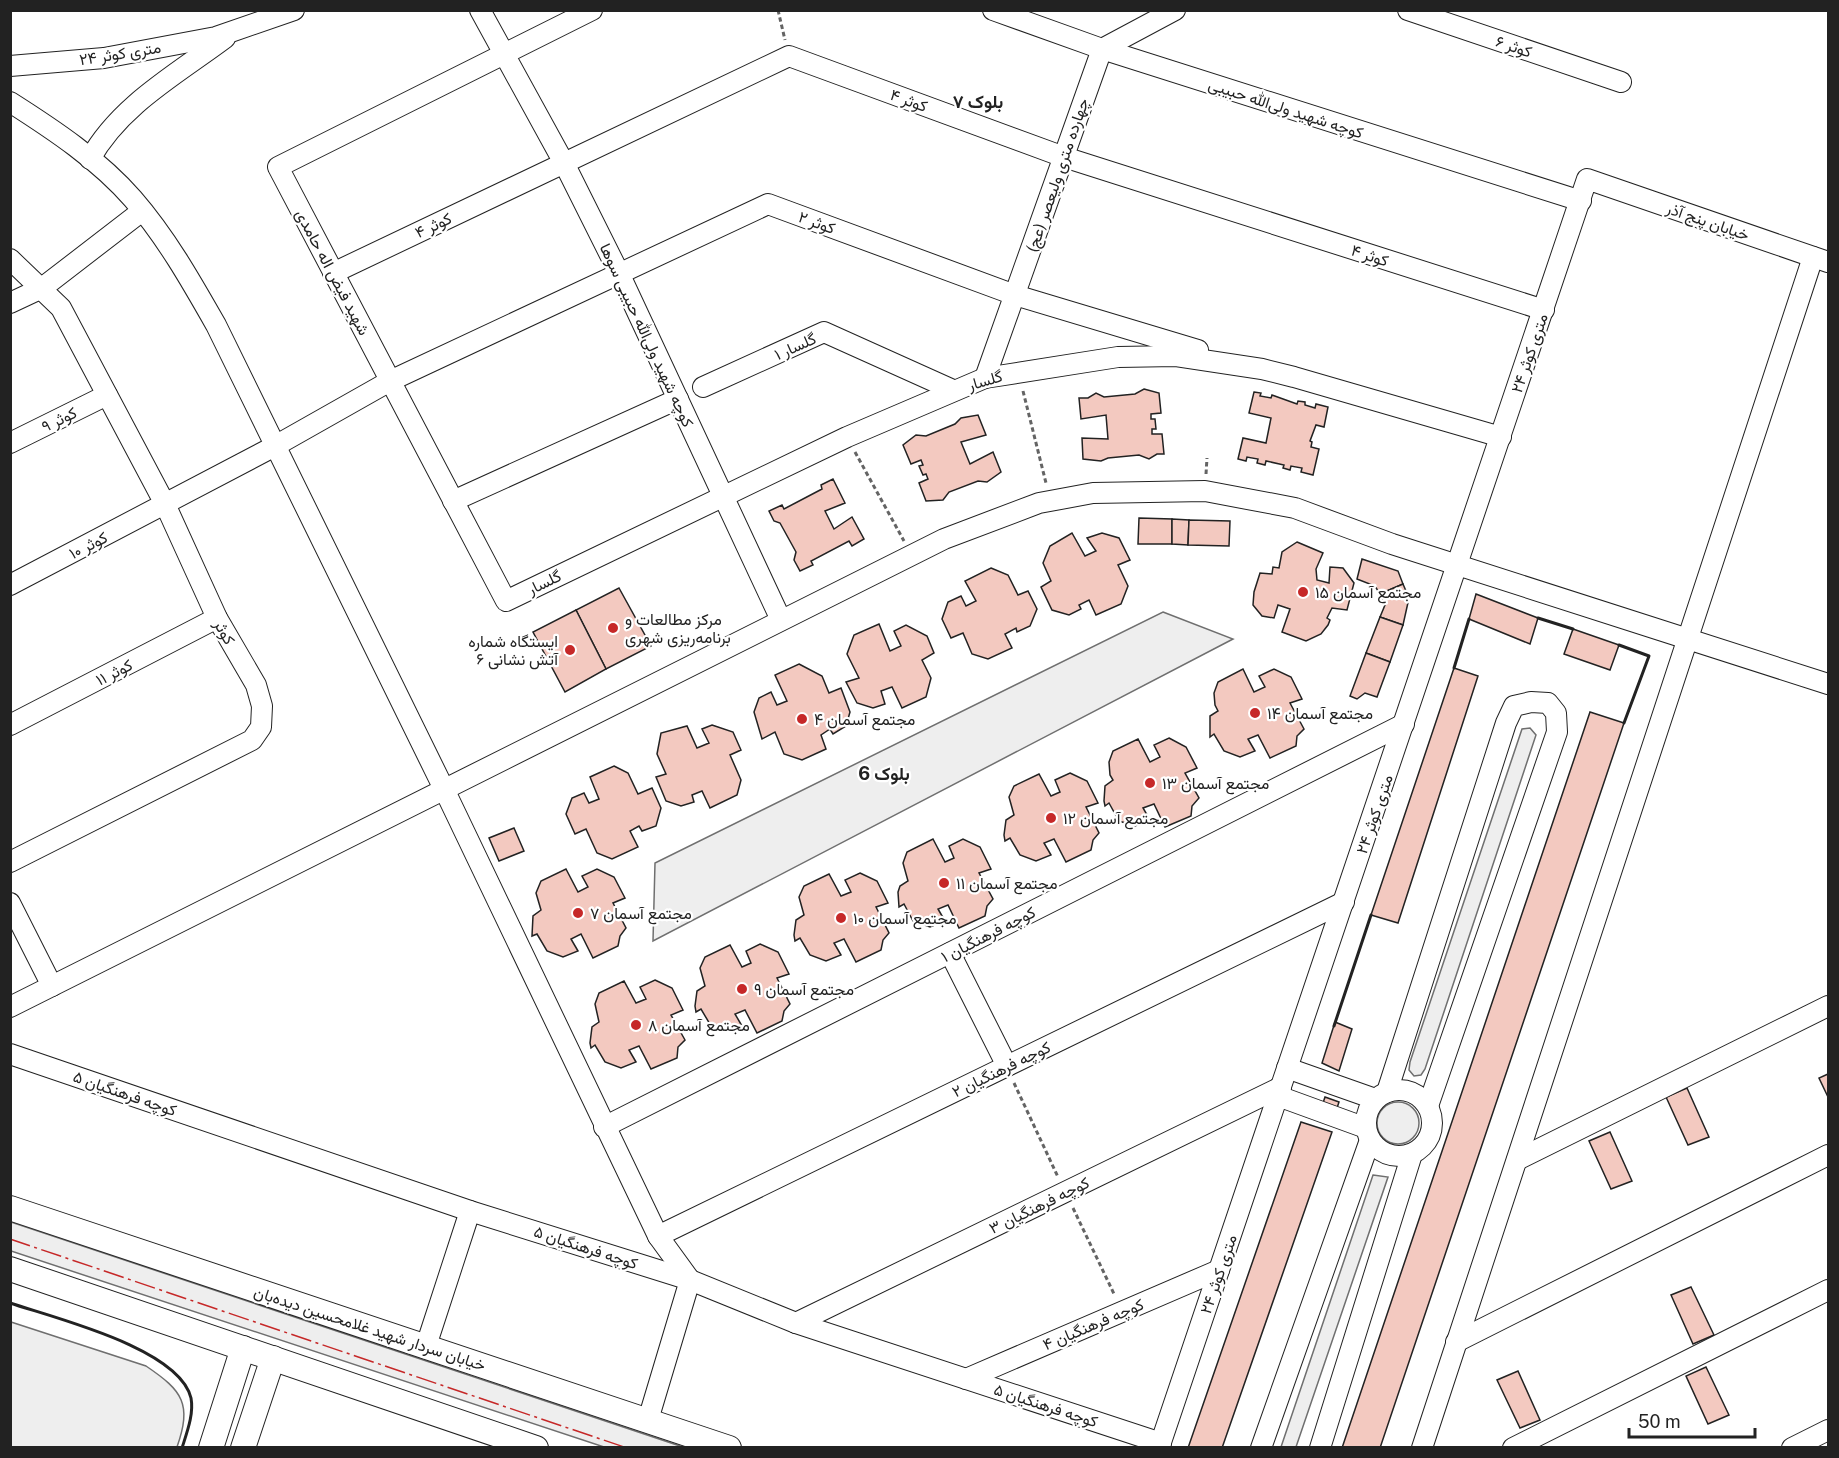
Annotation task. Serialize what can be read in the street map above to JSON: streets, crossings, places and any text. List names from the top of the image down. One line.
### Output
{"streets":{"main road":["خیابان سردار شهید غلامحسین دیده‌بان"],"street":["کوثر ۶","۲۴ متری کوثر","کوثر ۴","کوچه شهید ولی‌الله حبیبی","چهارده متری ولیعصر (عج)","خیابان پنج آذر","کوثر ۲","شهید فیض اله حامدی","کوچه شهید ولی‌الله حبیبی سوها","گلسار ۱","گلسار","کوثر ۹","کوثر ۱۰","کوثر","کوثر ۱۱","کوچه فرهنگیان ۱","کوچه فرهنگیان ۲","کوچه فرهنگیان ۵","کوچه فرهنگیان ۳","کوچه فرهنگیان ۴"]},"crossings":[["۲۴ متری کوثر","کوثر ۴"],["۲۴ متری کوثر","کوچه شهید ولی‌الله حبیبی"],["۲۴ متری کوثر","خیابان پنج آذر"],["۲۴ متری کوثر","گلسار"],["۲۴ متری کوثر","کوچه فرهنگیان ۱"],["۲۴ متری کوثر","کوچه فرهنگیان ۲"],["۲۴ متری کوثر","کوچه فرهنگیان ۵"],["۲۴ متری کوثر","کوچه فرهنگیان ۳"],["۲۴ متری کوثر","کوچه فرهنگیان ۴"],["کوثر ۴","چهارده متری ولیعصر (عج)"],["کوثر ۴","شهید فیض اله حامدی"],["کوثر ۴","کوچه شهید ولی‌الله حبیبی سوها"],["کوچه شهید ولی‌الله حبیبی","چهارده متری ولیعصر (عج)"],["چهارده متری ولیعصر (عج)","کوثر ۲"],["چهارده متری ولیعصر (عج)","گلسار"],["کوثر ۲","شهید فیض اله حامدی"],["کوثر ۲","کوچه شهید ولی‌الله حبیبی سوها"],["کوثر ۲","گلسار"],["کوثر ۲","کوثر ۱۰"],["شهید فیض اله حامدی","کوچه شهید ولی‌الله حبیبی سوها"],["شهید فیض اله حامدی","گلسار"],["کوچه شهید ولی‌الله حبیبی سوها","گلسار"],["گلسار ۱","گلسار"],["کوثر ۹","کوثر"],["کوثر ۱۰","کوثر"],["کوثر","کوثر ۱۱"],["کوچه فرهنگیان ۵","کوچه فرهنگیان ۳"],["کوچه فرهنگیان ۵","کوچه فرهنگیان ۴"]],"districts":["بلوک ۷","بلوک 6"],"places":["مجتمع آسمان ۱۵","مرکز مطالعات و برنامه‌ریزی شهری","ایستگاه شماره ۶ آتش نشانی","مجتمع آسمان ۱۴","مجتمع آسمان ۴","مجتمع آسمان ۱۳","مجتمع آسمان ۱۲","مجتمع آسمان ۱۱","مجتمع آسمان ۷","مجتمع آسمان ۱۰","مجتمع آسمان ۹","مجتمع آسمان ۸"],"scale_bar":"50 m"}
